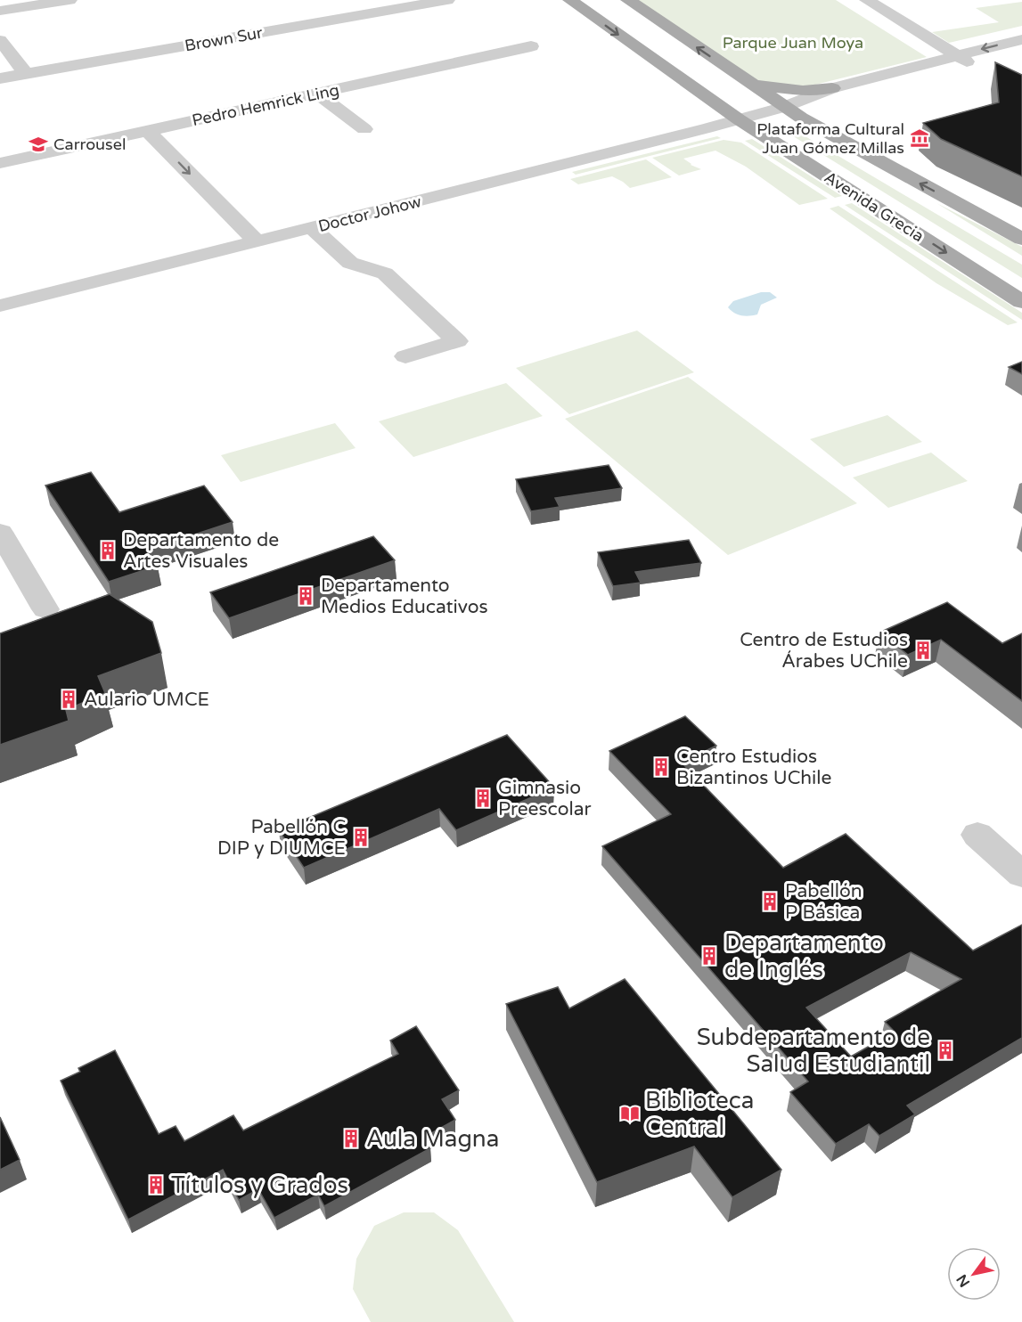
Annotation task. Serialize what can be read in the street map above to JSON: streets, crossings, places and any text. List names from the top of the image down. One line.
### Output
{"streets":{"main road":["Avenida Grecia"],"street":["Brown Sur","Pedro Hemrick Ling","Doctor Johow"]},"crossings":[["Avenida Grecia","Doctor Johow"]],"parks":["Parque Juan Moya"],"places":{"museum":["Plataforma Cultural Juan Gómez Millas"],"school or university":["Carrousel"],"building":["Departamento de Artes Visuales","Departamento Medios Educativos","Centro de Estudios Árabes UChile","Aulario UMCE","Centro Estudios Bizantinos UChile","Gimnasio Preescolar","Pabellón C DIP y DIUMCE","Pabellón P Básica","Departamento de Inglés","Subdepartamento de Salud Estudiantil","Aula Magna","Títulos y Grados"],"library":["Biblioteca Central"]},"north":"bottom left"}
